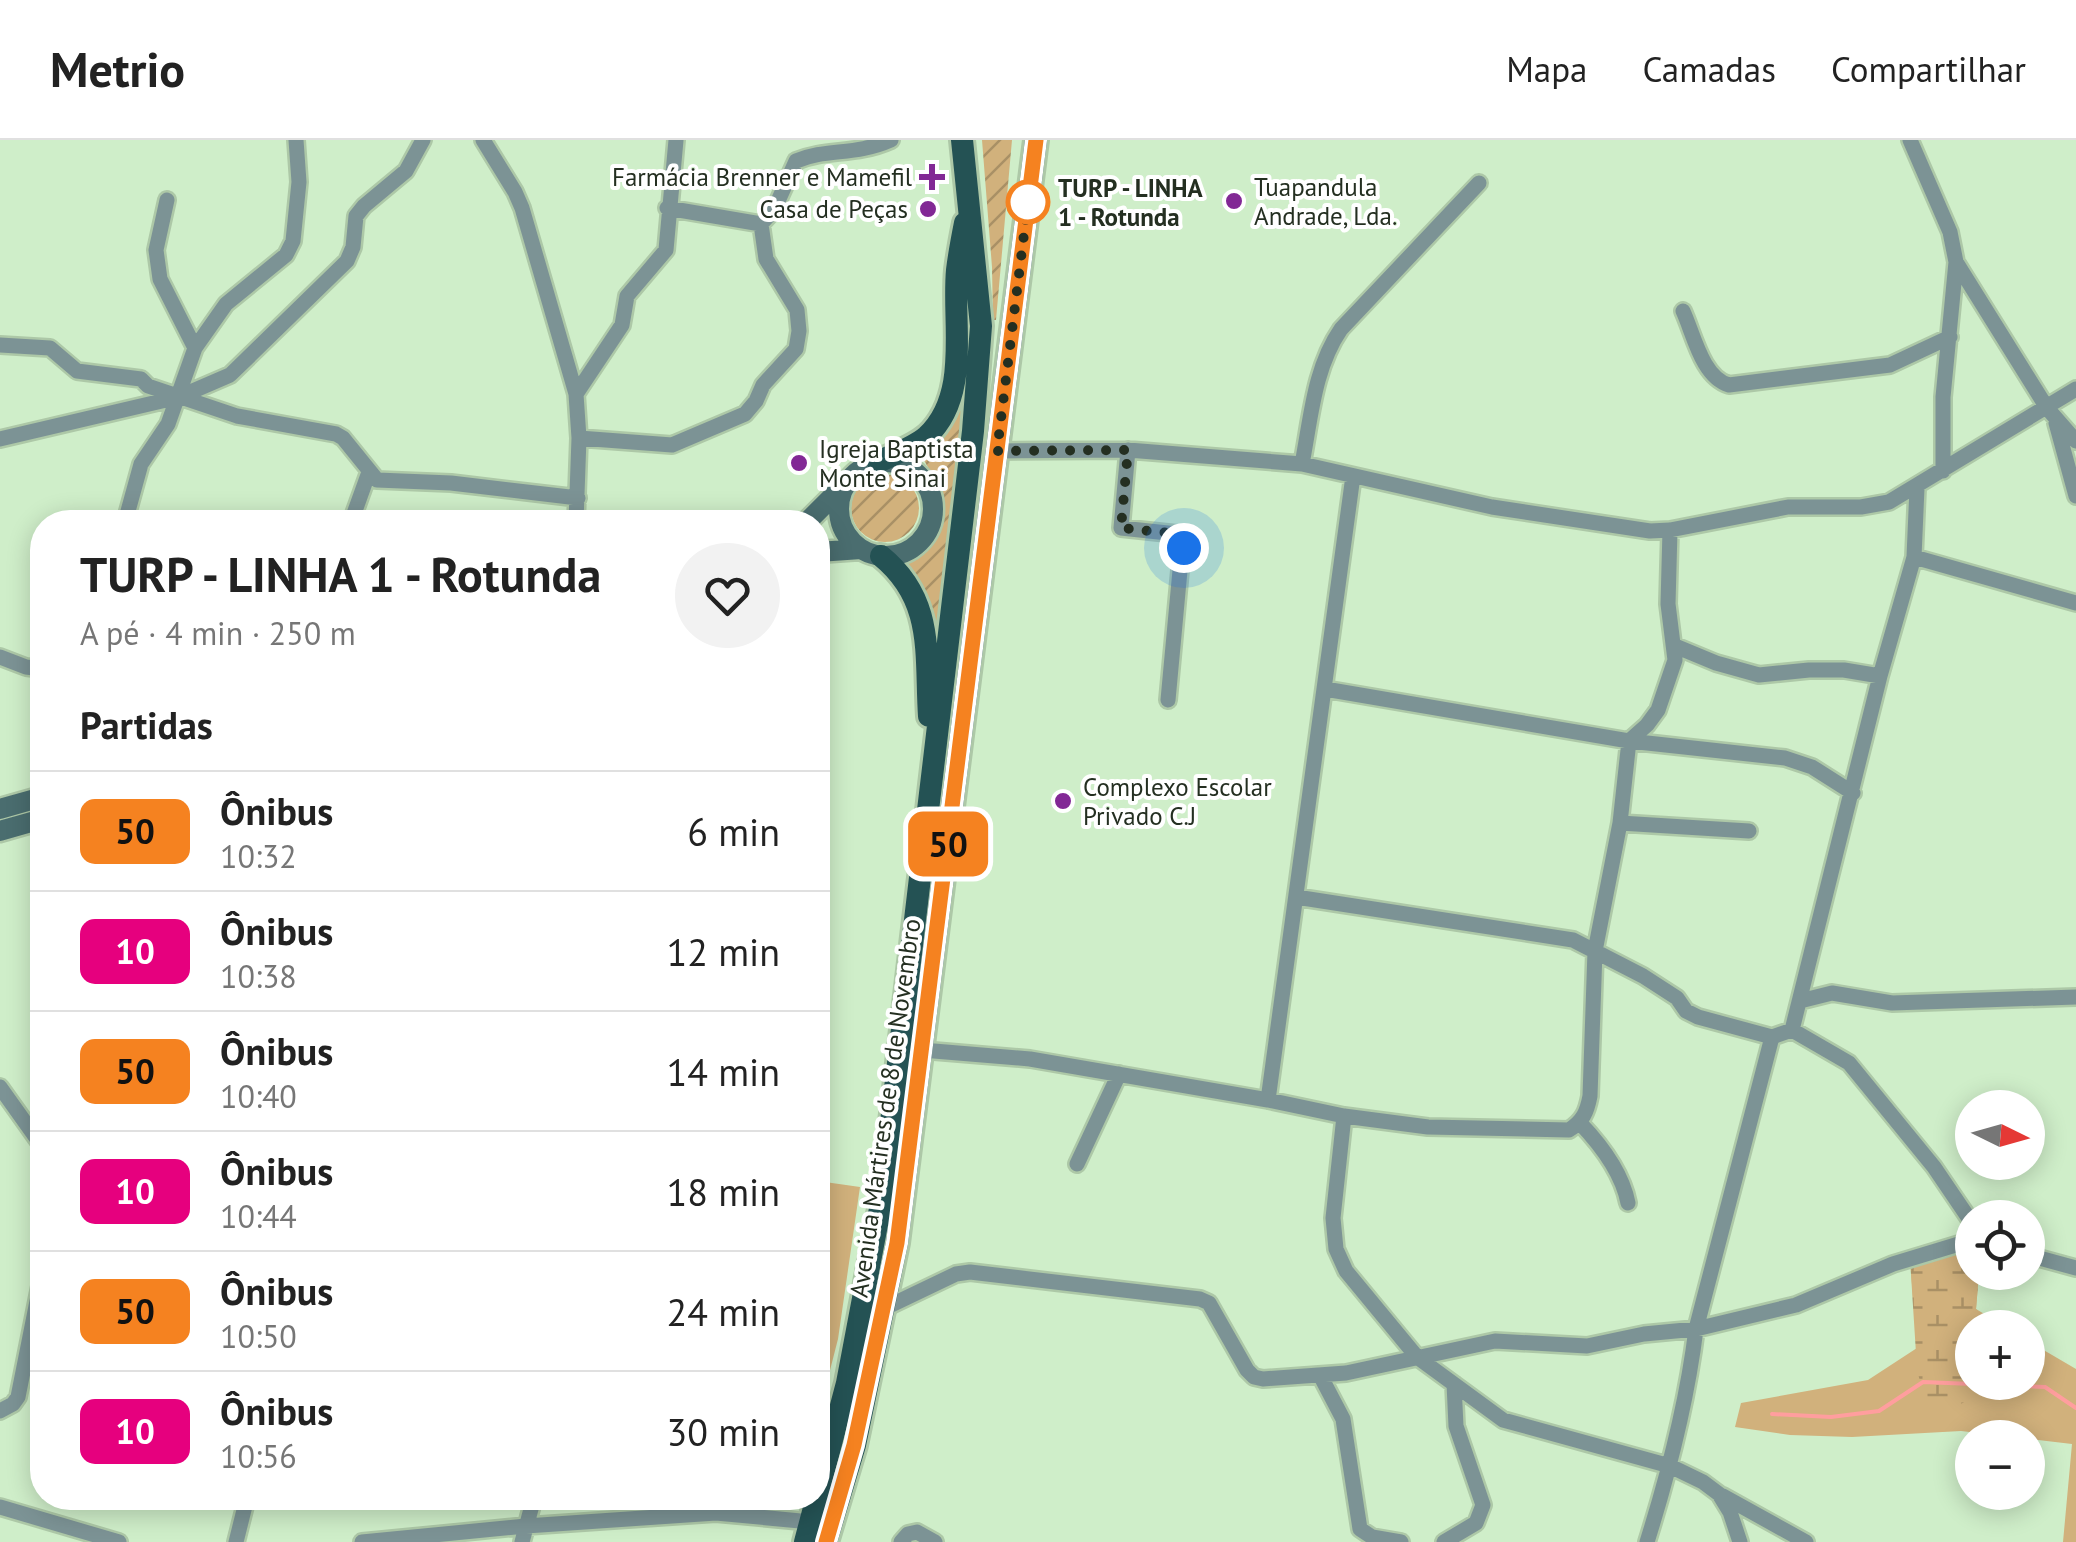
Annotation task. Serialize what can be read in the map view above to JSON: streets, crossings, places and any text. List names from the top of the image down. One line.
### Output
{"streets":{"main road":["Avenida Mártires de 8 de Novembro"]},"places":{"health":["Farmácia Brenner e Mamefil"],"other":["Tuapandula Andrade, Lda.","TURP - LINHA 1 - Rotunda","Casa de Peças","Igreja Baptista Monte Sinai","Complexo Escolar Privado C.J"]},"lines":["bus line 50"],"north":"right","page":{"header":"Metrio","nav":["Mapa","Camadas","Compartilhar"],"on_map":"50","heading":[["TURP - LINHA 1 - Rotunda","A pé · 4 min · 250 m"],"Partidas"],"list":[{"mark":"50","name":"Ônibus","note":"10:32","value":"6 min"},{"mark":"10","name":"Ônibus","note":"10:38","value":"12 min"},{"mark":"50","name":"Ônibus","note":"10:40","value":"14 min"},{"mark":"10","name":"Ônibus","note":"10:44","value":"18 min"},{"mark":"50","name":"Ônibus","note":"10:50","value":"24 min"},{"mark":"10","name":"Ônibus","note":"10:56","value":"30 min"}],"map_buttons":["+","−"]}}
